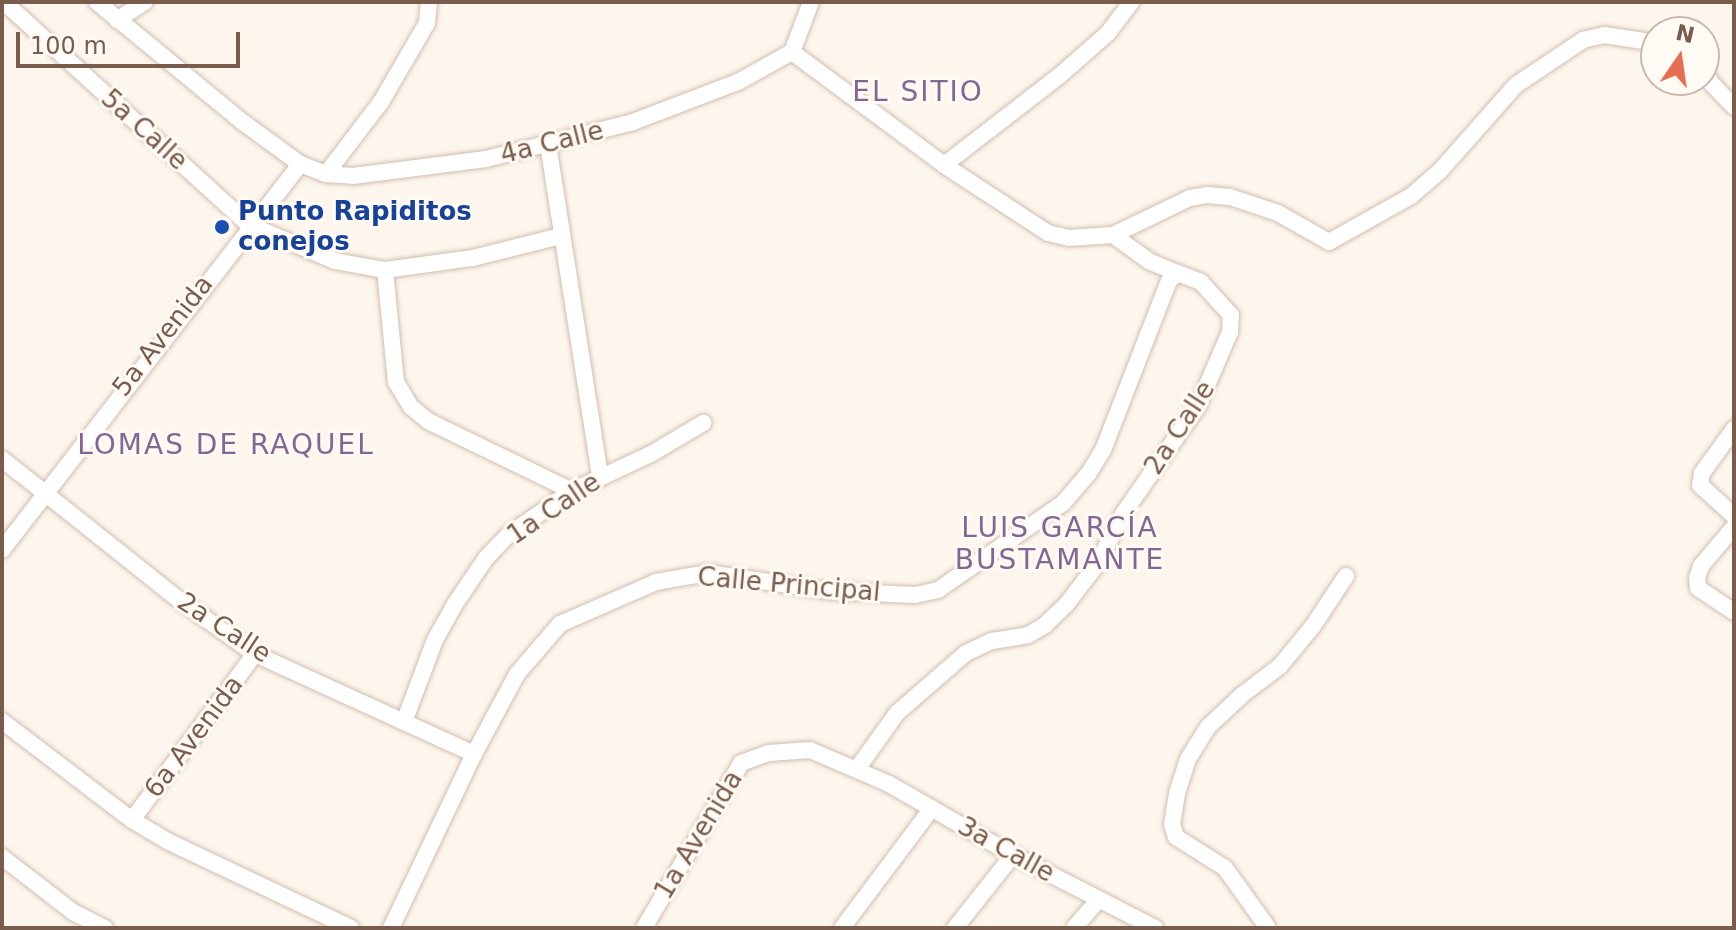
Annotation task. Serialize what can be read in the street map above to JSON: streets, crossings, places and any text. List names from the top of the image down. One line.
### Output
{"streets":{"street":["5a Calle","4a Calle","5a Avenida","2a Calle","1a Calle","Calle Principal","6a Avenida","1a Avenida","3a Calle"]},"crossings":[["5a Calle","5a Avenida"],["4a Calle","5a Avenida"],["5a Avenida","2a Calle"],["2a Calle","1a Calle"],["2a Calle","Calle Principal"],["2a Calle","6a Avenida"],["2a Calle","1a Avenida"],["2a Calle","3a Calle"],["1a Avenida","3a Calle"]],"districts":["EL SITIO","LOMAS DE RAQUEL","LUIS GARCÍA BUSTAMANTE"],"places":["Punto Rapiditos conejos"],"scale_bar":"100 m","north":"top"}
